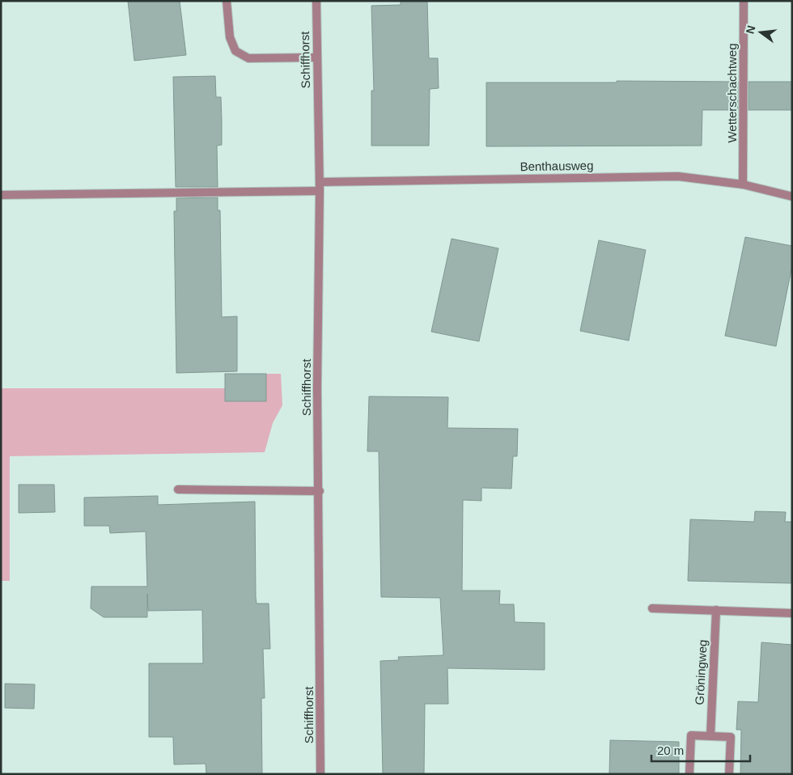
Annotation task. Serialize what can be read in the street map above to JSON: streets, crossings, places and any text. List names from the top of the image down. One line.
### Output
{"streets":{"street":["Schiffhorst","Wetterschachtweg","Benthausweg","Gröningweg"]},"crossings":[["Schiffhorst","Benthausweg"],["Wetterschachtweg","Benthausweg"]],"scale_bar":"20 m","north":"left"}
